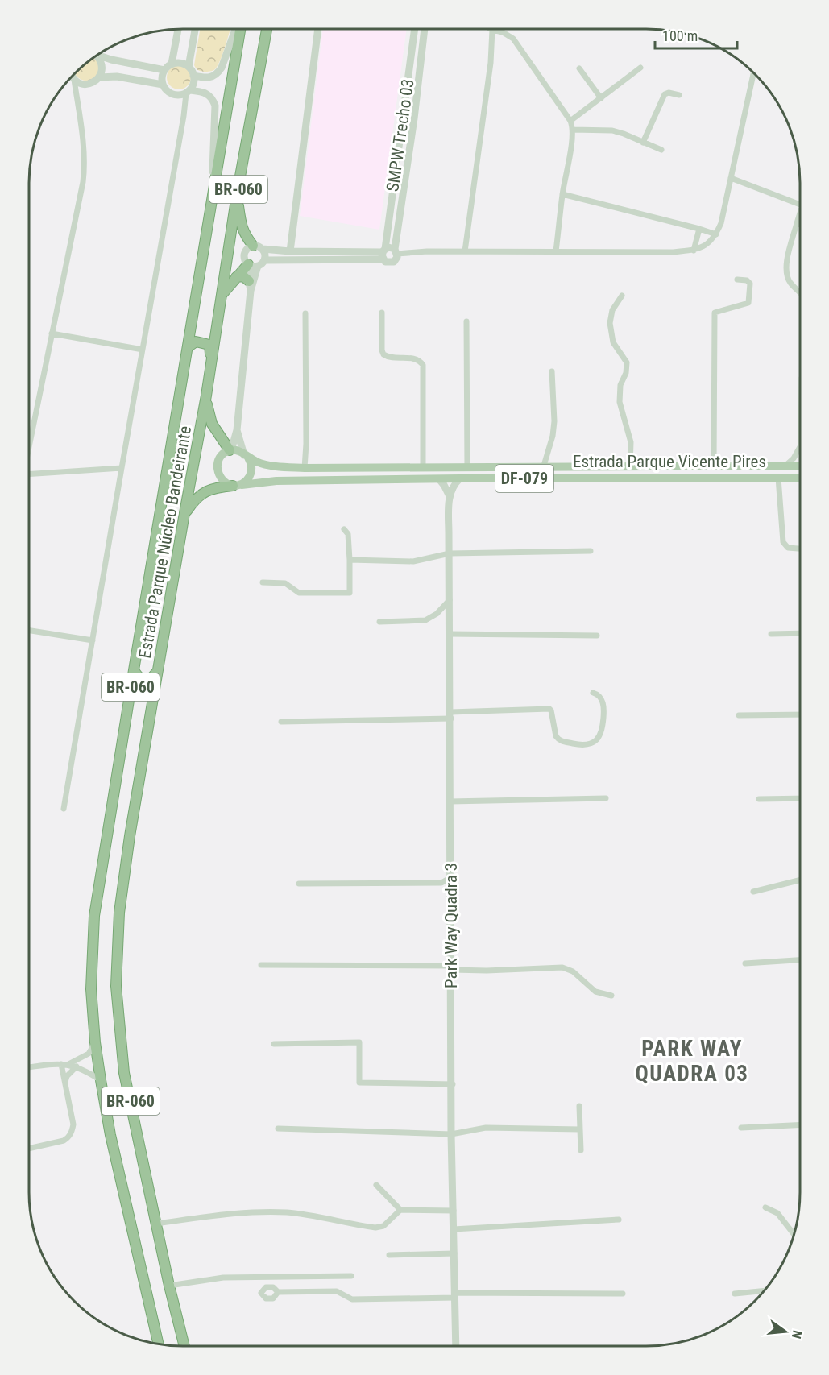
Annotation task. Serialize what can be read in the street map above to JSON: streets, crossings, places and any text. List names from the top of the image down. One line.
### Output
{"streets":{"highway":["BR-060","Estrada Parque Núcleo Bandeirante"],"main road":["Estrada Parque Vicente Pires","DF-079"],"street":["SMPW Trecho 03","Park Way Quadra 3"]},"districts":["PARK WAY QUADRA 03"],"scale_bar":"100 m","north":"right"}
